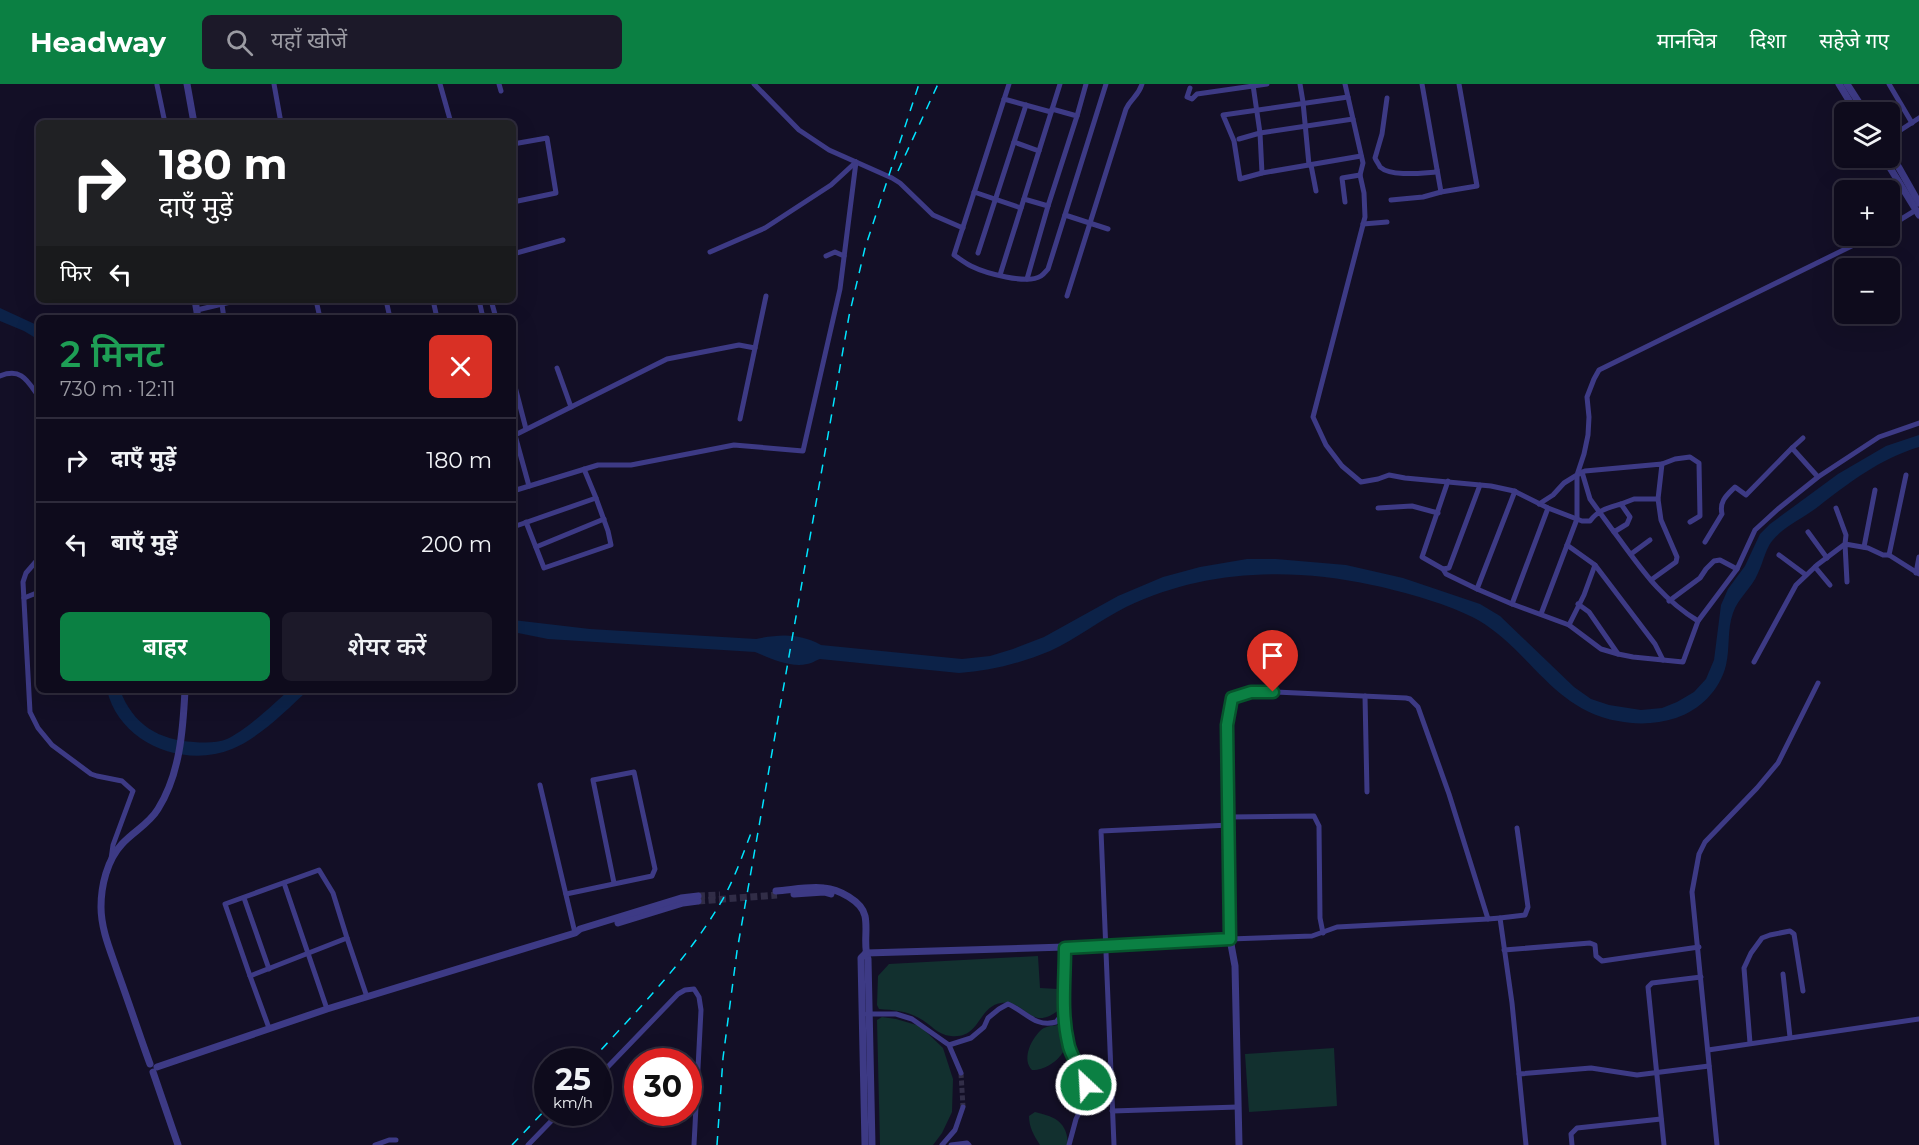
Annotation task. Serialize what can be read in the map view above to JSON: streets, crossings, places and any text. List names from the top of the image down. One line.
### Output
{"page":{"header":"Headway","search":"यहाँ खोजें","nav":["मानचित्र","दिशा","सहेजे गए"],"map_buttons":["+","−"],"turn":["180 m","दाएँ मुड़ें"],"then":"फिर","heading":["2 मिनट","730 m · 12:11"],"list":[{"name":"दाएँ मुड़ें","value":"180 m"},{"name":"बाएँ मुड़ें","value":"200 m"}],"buttons":["बाहर","शेयर करें"],"speed":"25 km/h","limit":"30"}}
